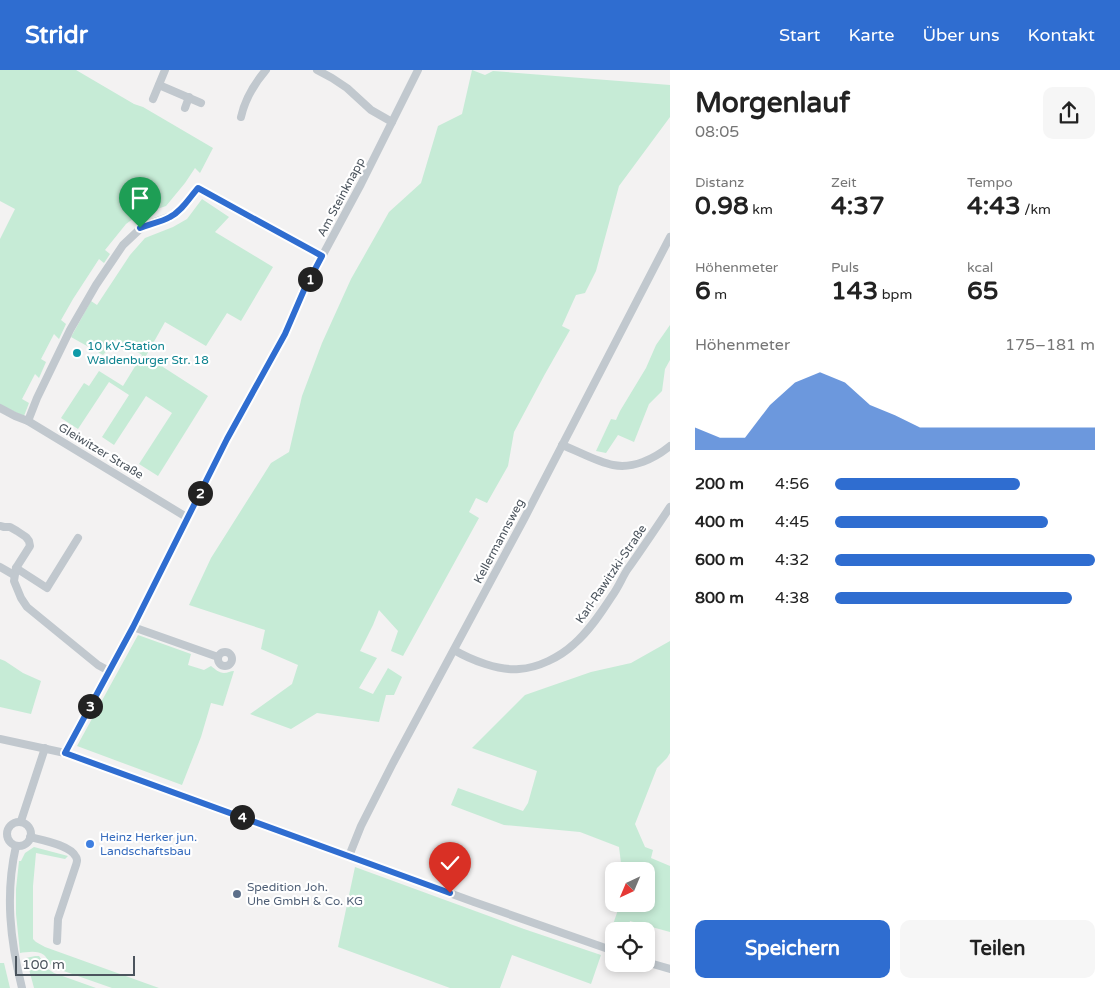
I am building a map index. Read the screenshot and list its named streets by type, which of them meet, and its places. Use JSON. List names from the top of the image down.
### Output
{
  "streets": {
    "street": [
      "Am Steinknapp",
      "Gleiwitzer Straße",
      "Kellermannsweg",
      "Karl-Rawitzki-Straße"
    ]
  },
  "crossings": [
    ["Am Steinknapp", "Gleiwitzer Straße"],
    ["Kellermannsweg", "Karl-Rawitzki-Straße"]
  ],
  "places": ["10 kV-Station Waldenburger Str. 18", "Heinz Herker jun. Landschaftsbau", "Spedition Joh. Uhe GmbH & Co. KG"],
  "scale_bar": "100 m",
  "north": "bottom left",
  "page": {
    "header": "Stridr",
    "nav": [
      "Start",
      "Karte",
      "Über uns",
      "Kontakt"
    ],
    "heading": ["Morgenlauf", "08:05"],
    "stats": [
      ["Distanz", "0.98 km"],
      ["Zeit", "4:37"],
      ["Tempo", "4:43 /km"],
      ["Höhenmeter", "6 m"],
      ["Puls", "143 bpm"],
      ["kcal", "65"]
    ],
    "pins": [
      "1",
      "2",
      "3",
      "4"
    ],
    "chart": ["Höhenmeter", "175–181 m"],
    "list": [
      {
        "name": "200 m",
        "note": "4:56"
      },
      {
        "name": "400 m",
        "note": "4:45"
      },
      {
        "name": "600 m",
        "note": "4:32"
      },
      {
        "name": "800 m",
        "note": "4:38"
      }
    ],
    "buttons": ["Speichern", "Teilen"],
    "scale": "100 m"
  }
}
